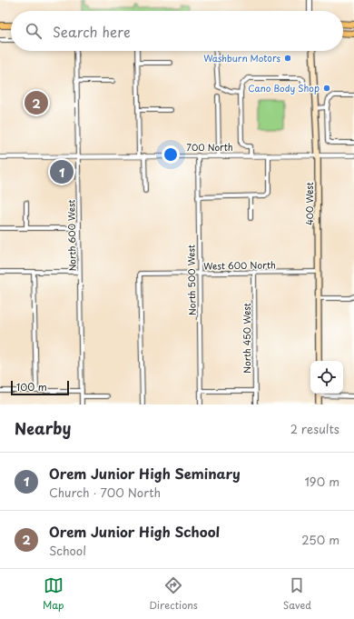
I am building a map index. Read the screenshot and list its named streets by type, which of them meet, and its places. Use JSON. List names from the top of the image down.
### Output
{
  "streets": {
    "main road": ["400 West"],
    "street": [
      "700 North",
      "North 600 West",
      "West 600 North",
      "North 500 West",
      "North 450 West"
    ]
  },
  "crossings": [
    ["700 North", "400 West"],
    ["700 North", "North 600 West"],
    ["700 North", "North 500 West"],
    ["400 West", "West 600 North"],
    ["West 600 North", "North 500 West"],
    ["West 600 North", "North 450 West"]
  ],
  "places": ["Washburn Motors", "Cano Body Shop"],
  "scale_bar": "100 m",
  "page": {
    "search": "Search here",
    "pins": ["2", "1"],
    "scale": "100 m",
    "heading": ["Nearby", "2 results"],
    "list": [
      {
        "mark": "1",
        "name": "Orem Junior High Seminary",
        "note": "Church · 700 North",
        "value": "190 m"
      },
      {
        "mark": "2",
        "name": "Orem Junior High School",
        "note": "School",
        "value": "250 m"
      }
    ],
    "nav": ["Map", "Directions", "Saved"]
  }
}
